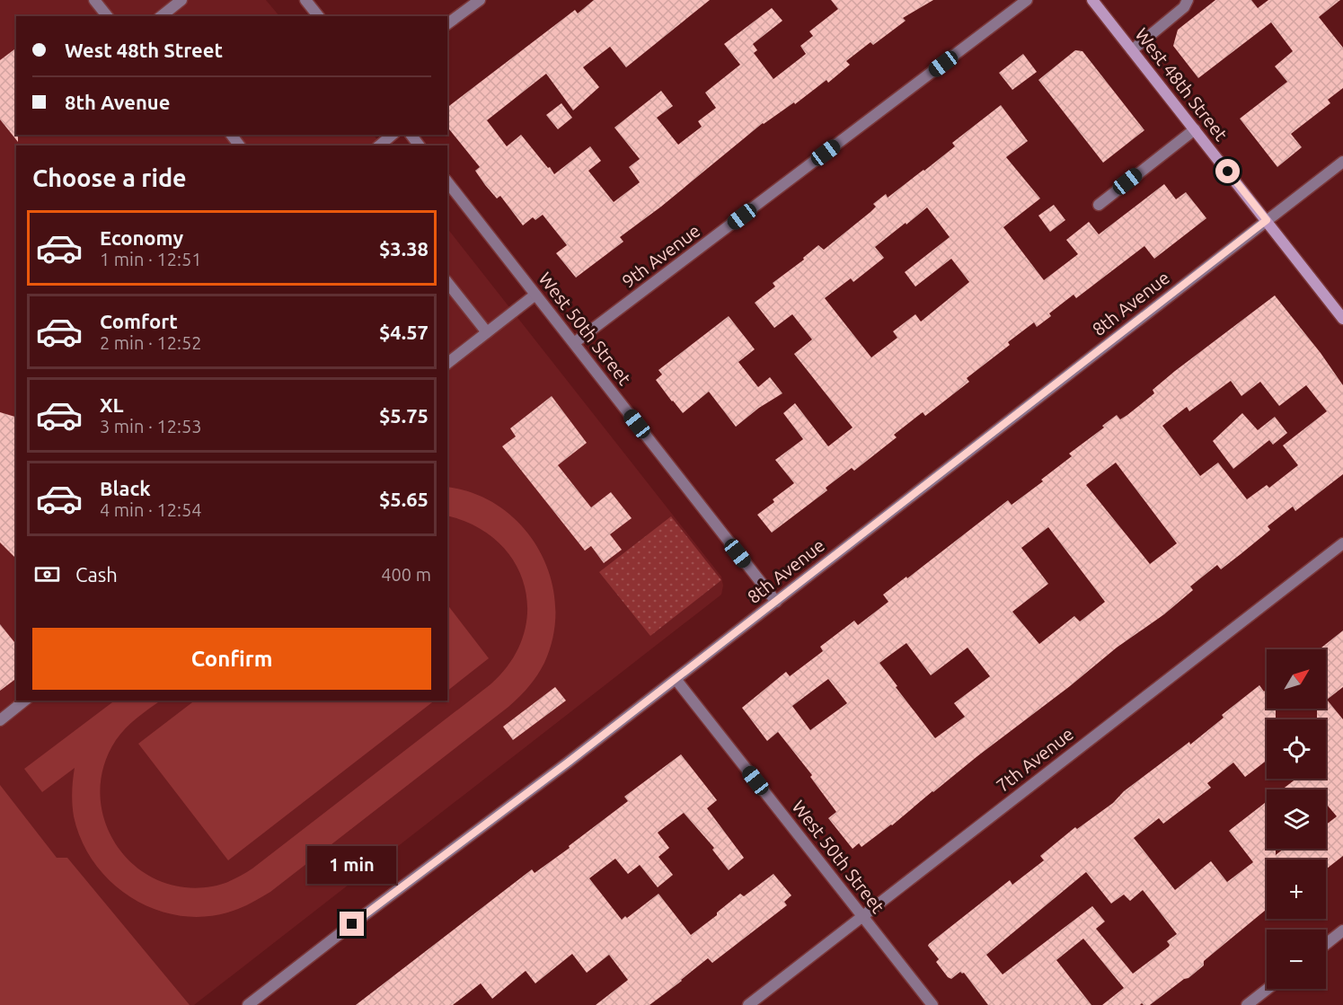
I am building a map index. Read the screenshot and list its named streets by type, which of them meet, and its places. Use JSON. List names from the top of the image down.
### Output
{
  "streets": {
    "street": [
      "West 48th Street",
      "9th Avenue",
      "8th Avenue",
      "West 50th Street",
      "7th Avenue"
    ]
  },
  "crossings": [
    ["West 48th Street", "8th Avenue"],
    ["9th Avenue", "West 50th Street"],
    ["8th Avenue", "West 50th Street"],
    ["West 50th Street", "7th Avenue"]
  ],
  "north": "top right",
  "page": {
    "banner": ["West 48th Street", "8th Avenue"],
    "heading": "Choose a ride",
    "list": [
      {
        "name": "Economy",
        "note": "1 min · 12:51",
        "value": "$3.38"
      },
      {
        "name": "Comfort",
        "note": "2 min · 12:52",
        "value": "$4.57"
      },
      {
        "name": "XL",
        "note": "3 min · 12:53",
        "value": "$5.75"
      },
      {
        "name": "Black",
        "note": "4 min · 12:54",
        "value": "$5.65"
      }
    ],
    "pay": ["Cash", "400 m"],
    "buttons": "Confirm",
    "map_buttons": ["+", "−"],
    "bubble": "1 min"
  }
}
